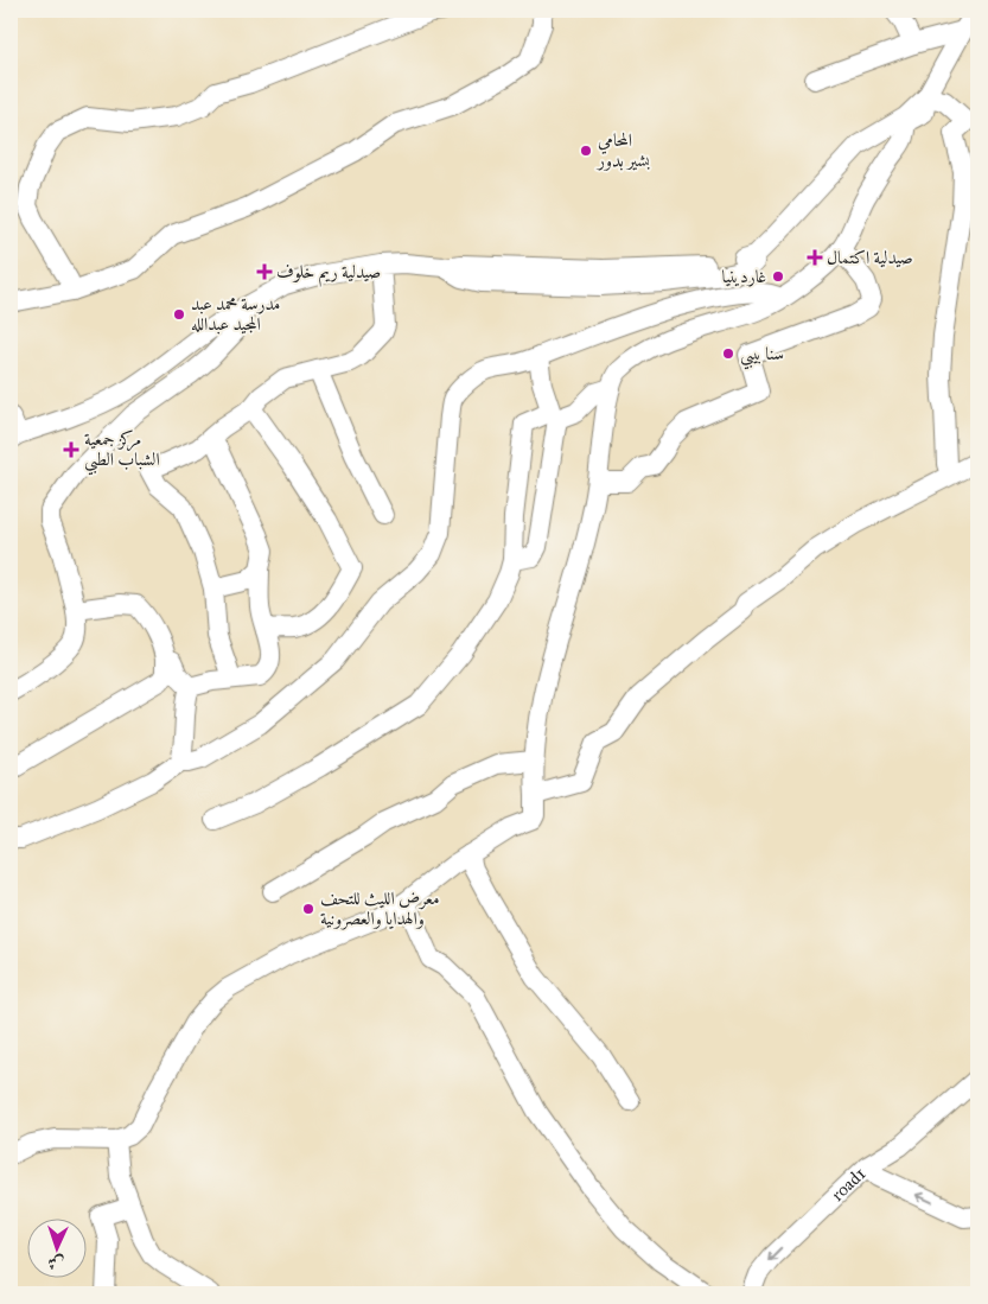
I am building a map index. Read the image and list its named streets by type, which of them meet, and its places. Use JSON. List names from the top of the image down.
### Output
{
  "streets": {
    "street": ["road1"]
  },
  "places": {
    "other": [
      "المحامي بشير بدور",
      "غاردينيا",
      "مدرسة محمد عبد المجيد عبدالله",
      "سنا بيبي",
      "معرض الليث للتحف والهدايا والعصرونية"
    ],
    "health": ["صيدلية اكتمال", "صيدلية ريم خلوف", "مركز جمعية الشباب الطبي"]
  },
  "north": "bottom"
}
